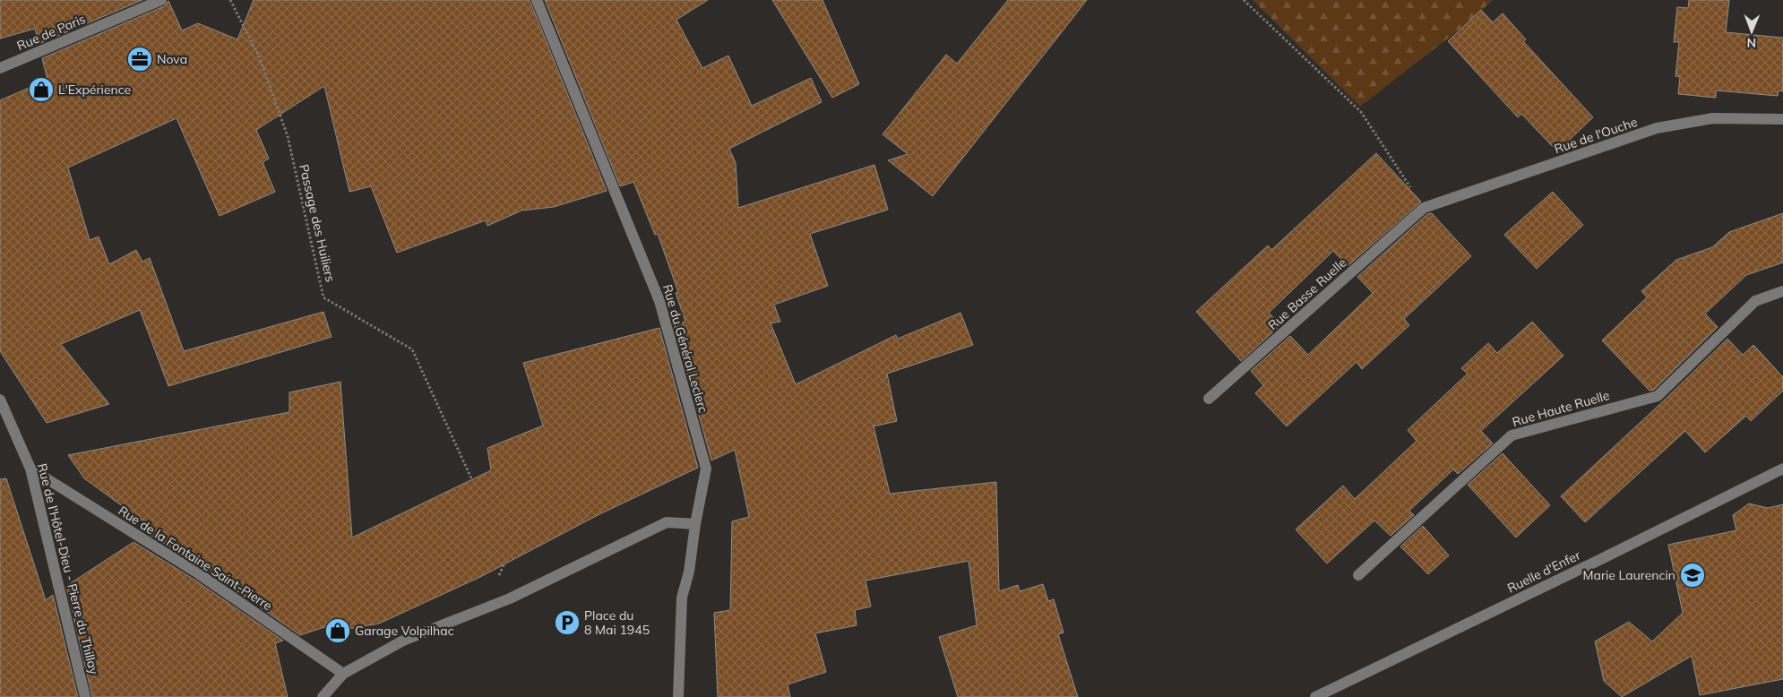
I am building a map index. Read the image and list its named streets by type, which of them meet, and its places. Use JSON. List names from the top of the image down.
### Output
{
  "streets": {
    "street": [
      "Rue de Paris",
      "Rue de l'Ouche",
      "Rue Basse Ruelle",
      "Rue du Général Leclerc",
      "Rue Haute Ruelle",
      "Rue de la Fontaine Saint-Pierre",
      "Rue de l'Hôtel-Dieu - Pierre du Thillay",
      "Ruelle d'Enfer"
    ],
    "path": ["Passage des Huiliers"]
  },
  "crossings": [
    ["Rue de l'Ouche", "Rue Basse Ruelle"],
    ["Rue de la Fontaine Saint-Pierre", "Rue de l'Hôtel-Dieu - Pierre du Thillay"]
  ],
  "places": {
    "office": ["Nova"],
    "shop": ["L'Expérience", "Garage Volpilhac"],
    "school or university": ["Marie Laurencin"],
    "parking": ["Place du 8 Mai 1945"]
  },
  "north": "bottom"
}
